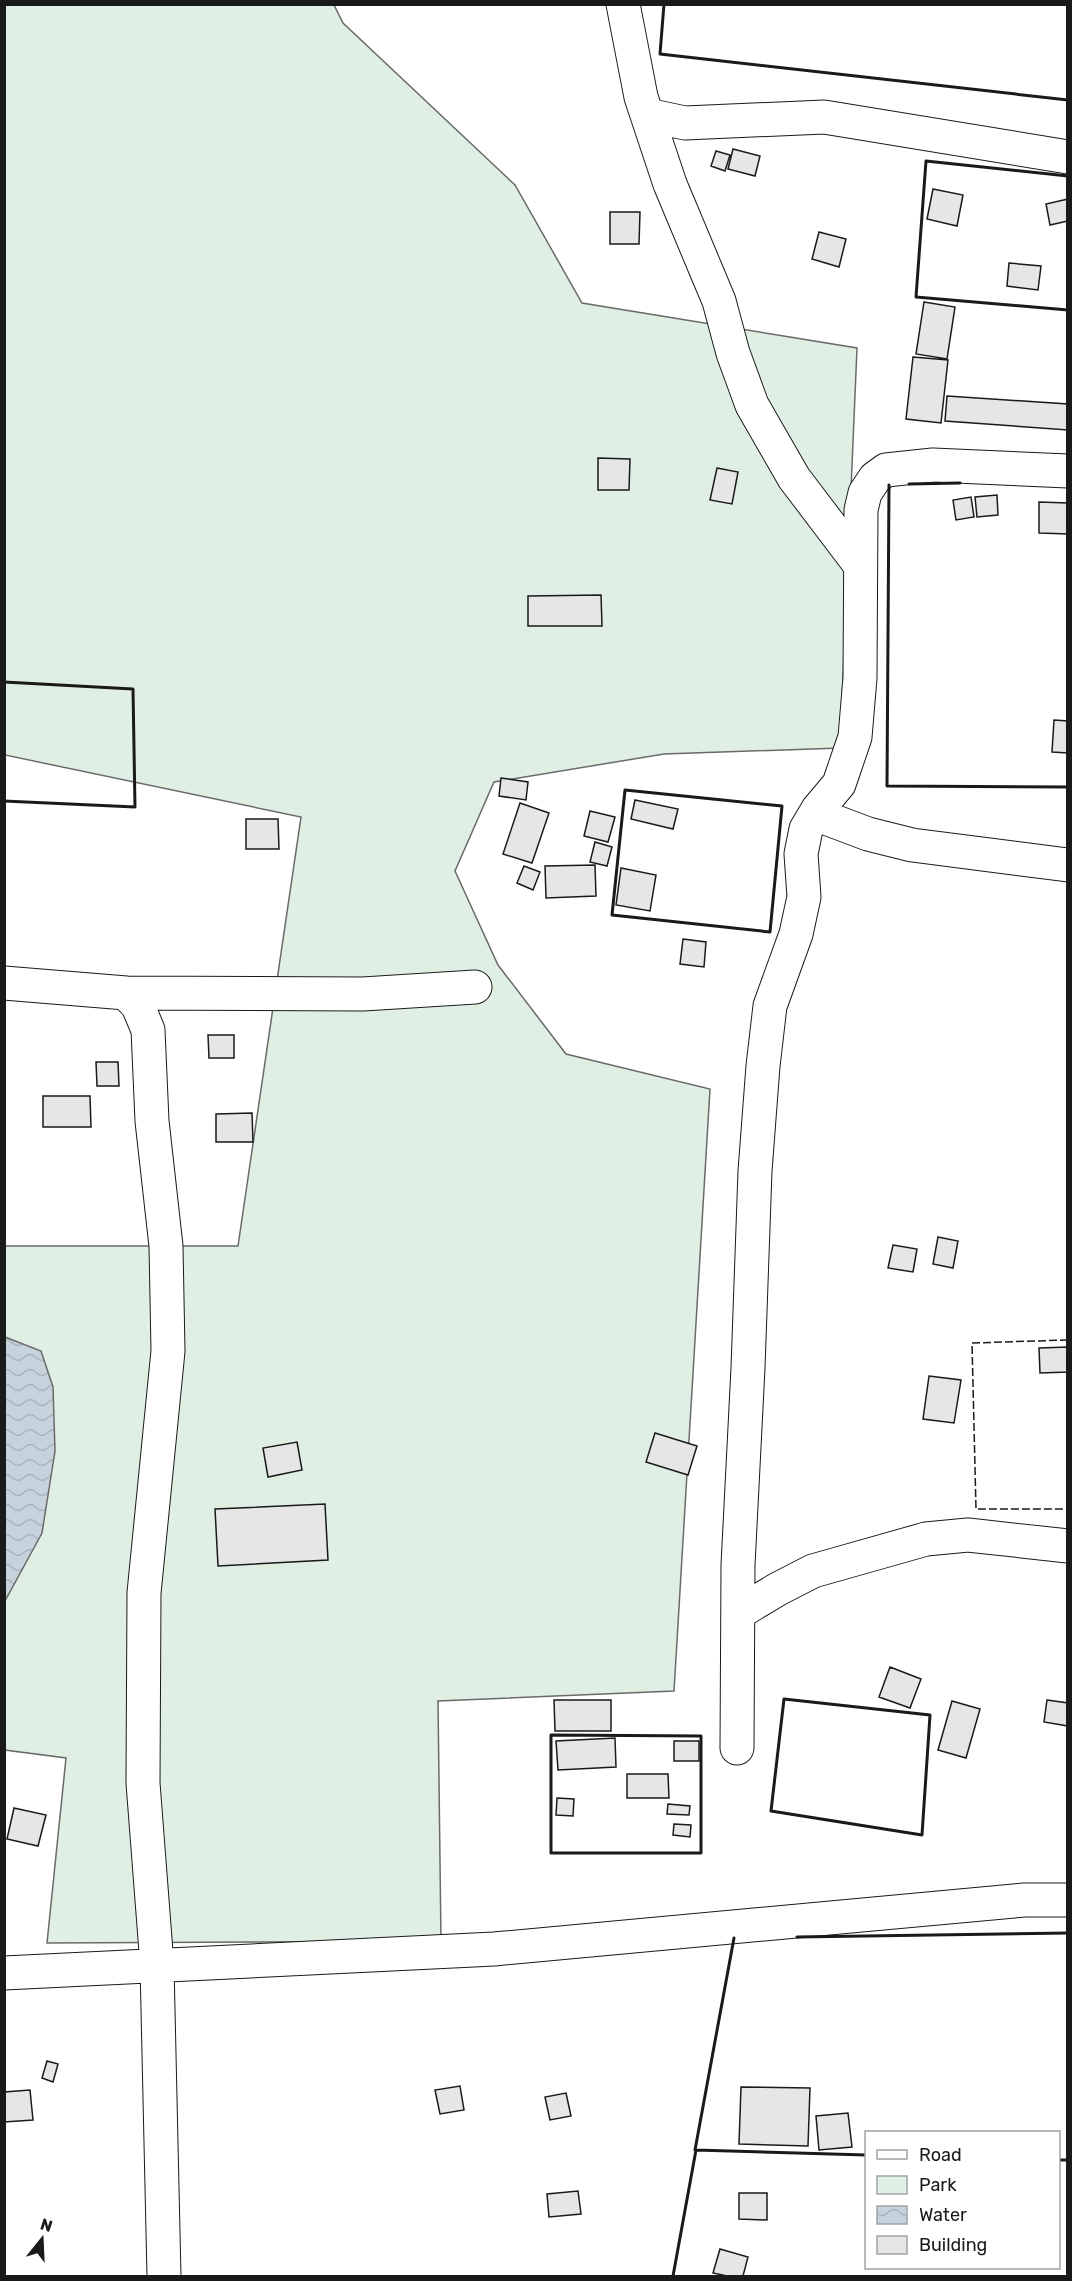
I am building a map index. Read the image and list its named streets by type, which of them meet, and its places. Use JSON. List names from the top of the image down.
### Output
{
  "legend": [
    "Road",
    "Park",
    "Water",
    "Building"
  ],
  "north": "top"
}
